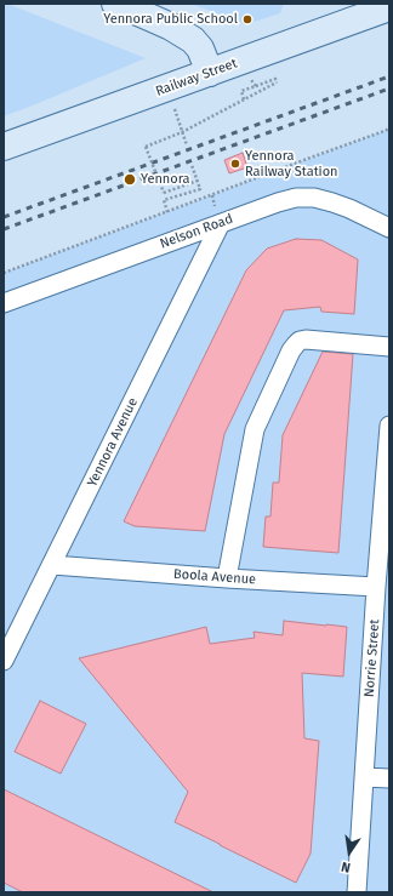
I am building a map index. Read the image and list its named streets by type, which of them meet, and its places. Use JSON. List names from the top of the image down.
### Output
{
  "streets": {
    "main road": ["Railway Street"],
    "street": [
      "Nelson Road",
      "Yennora Avenue",
      "Boola Avenue",
      "Norrie Street"
    ]
  },
  "crossings": [
    ["Nelson Road", "Yennora Avenue"],
    ["Yennora Avenue", "Boola Avenue"],
    ["Boola Avenue", "Norrie Street"]
  ],
  "places": ["Yennora Public School", "Yennora Railway Station", "Yennora"],
  "north": "bottom"
}
